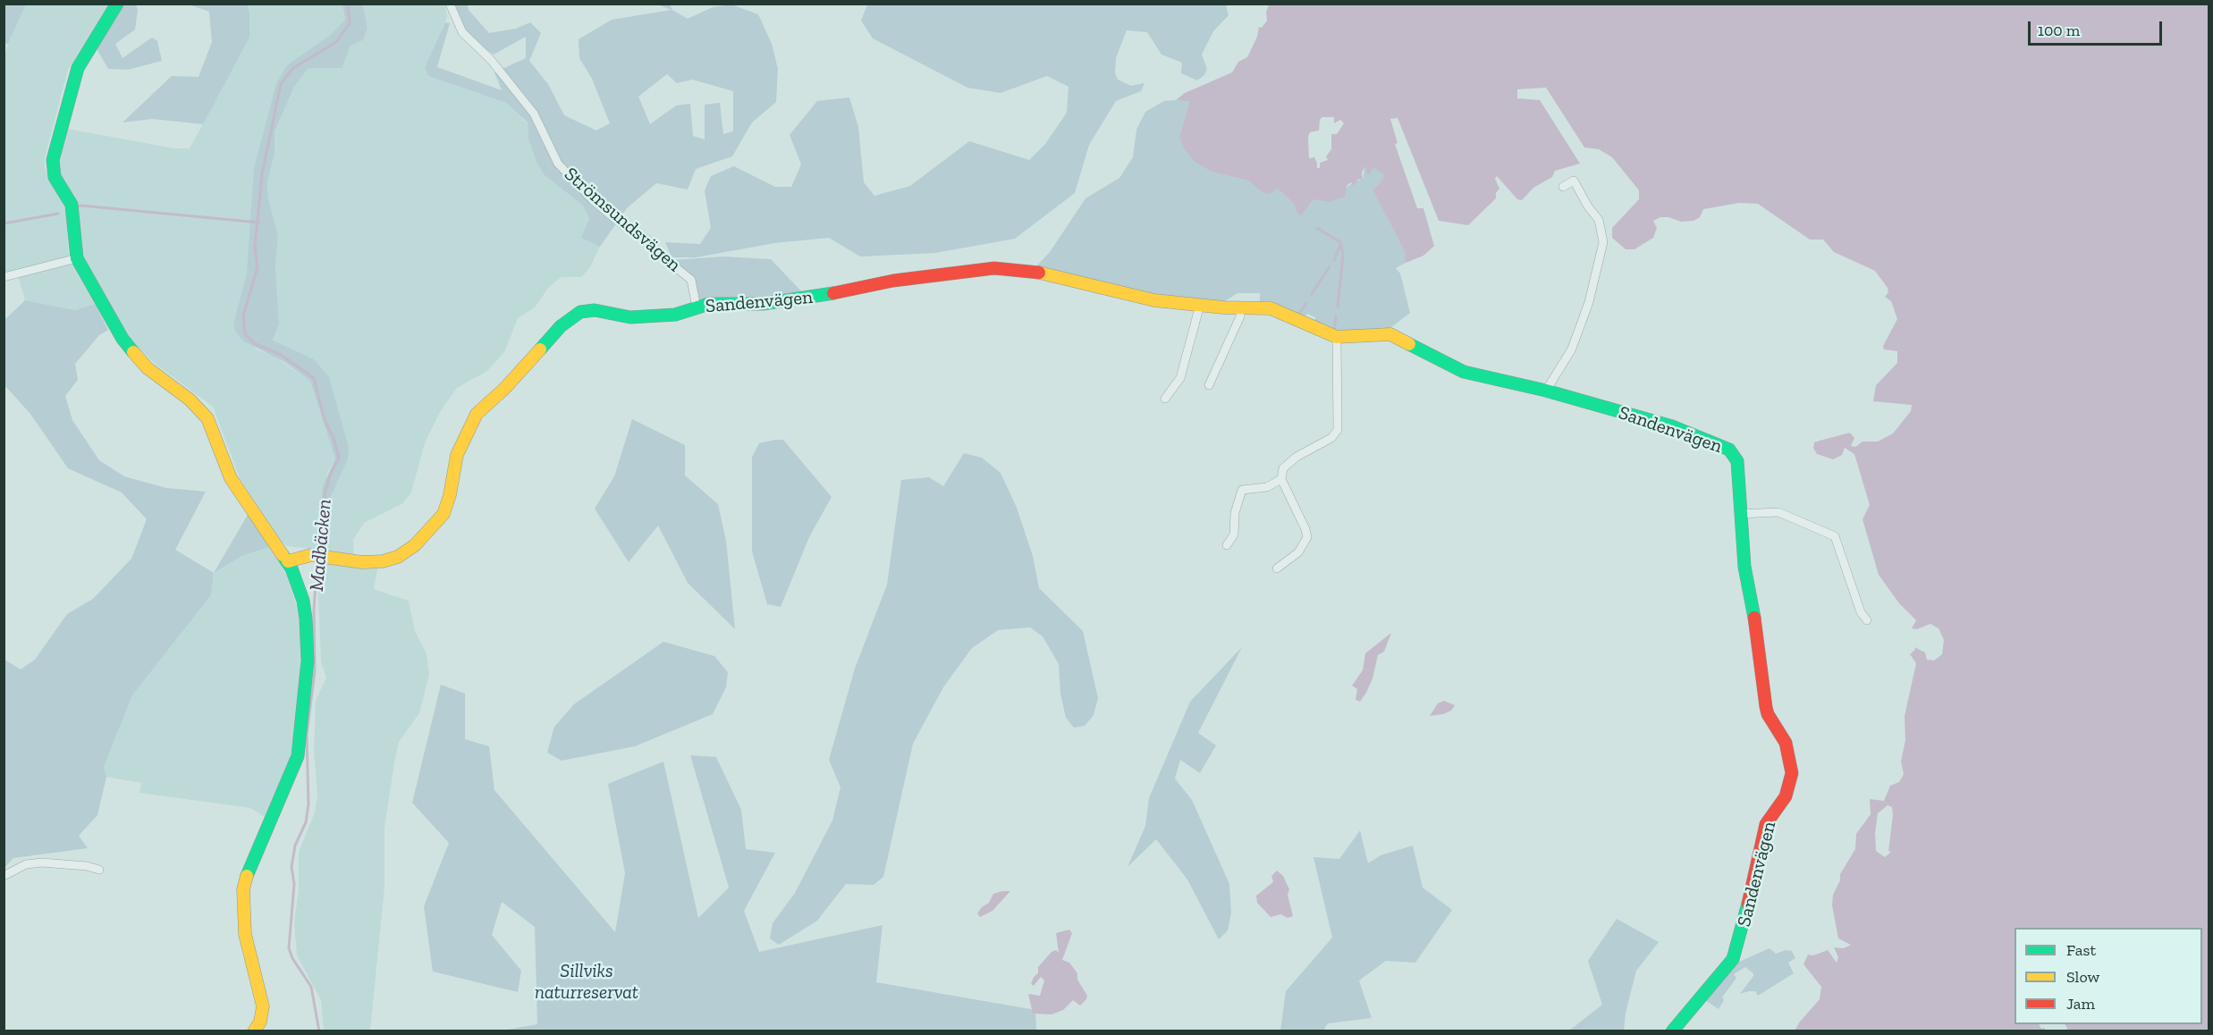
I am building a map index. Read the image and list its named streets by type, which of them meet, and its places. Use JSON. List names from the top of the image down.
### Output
{
  "streets": {
    "street": ["Strömsundsvägen", "Sandenvägen"]
  },
  "crossings": [
    ["Strömsundsvägen", "Sandenvägen"]
  ],
  "water": ["Madbäcken"],
  "parks": ["Sillviks naturreservat"],
  "legend": ["Fast", "Slow", "Jam"],
  "scale_bar": "100 m"
}
